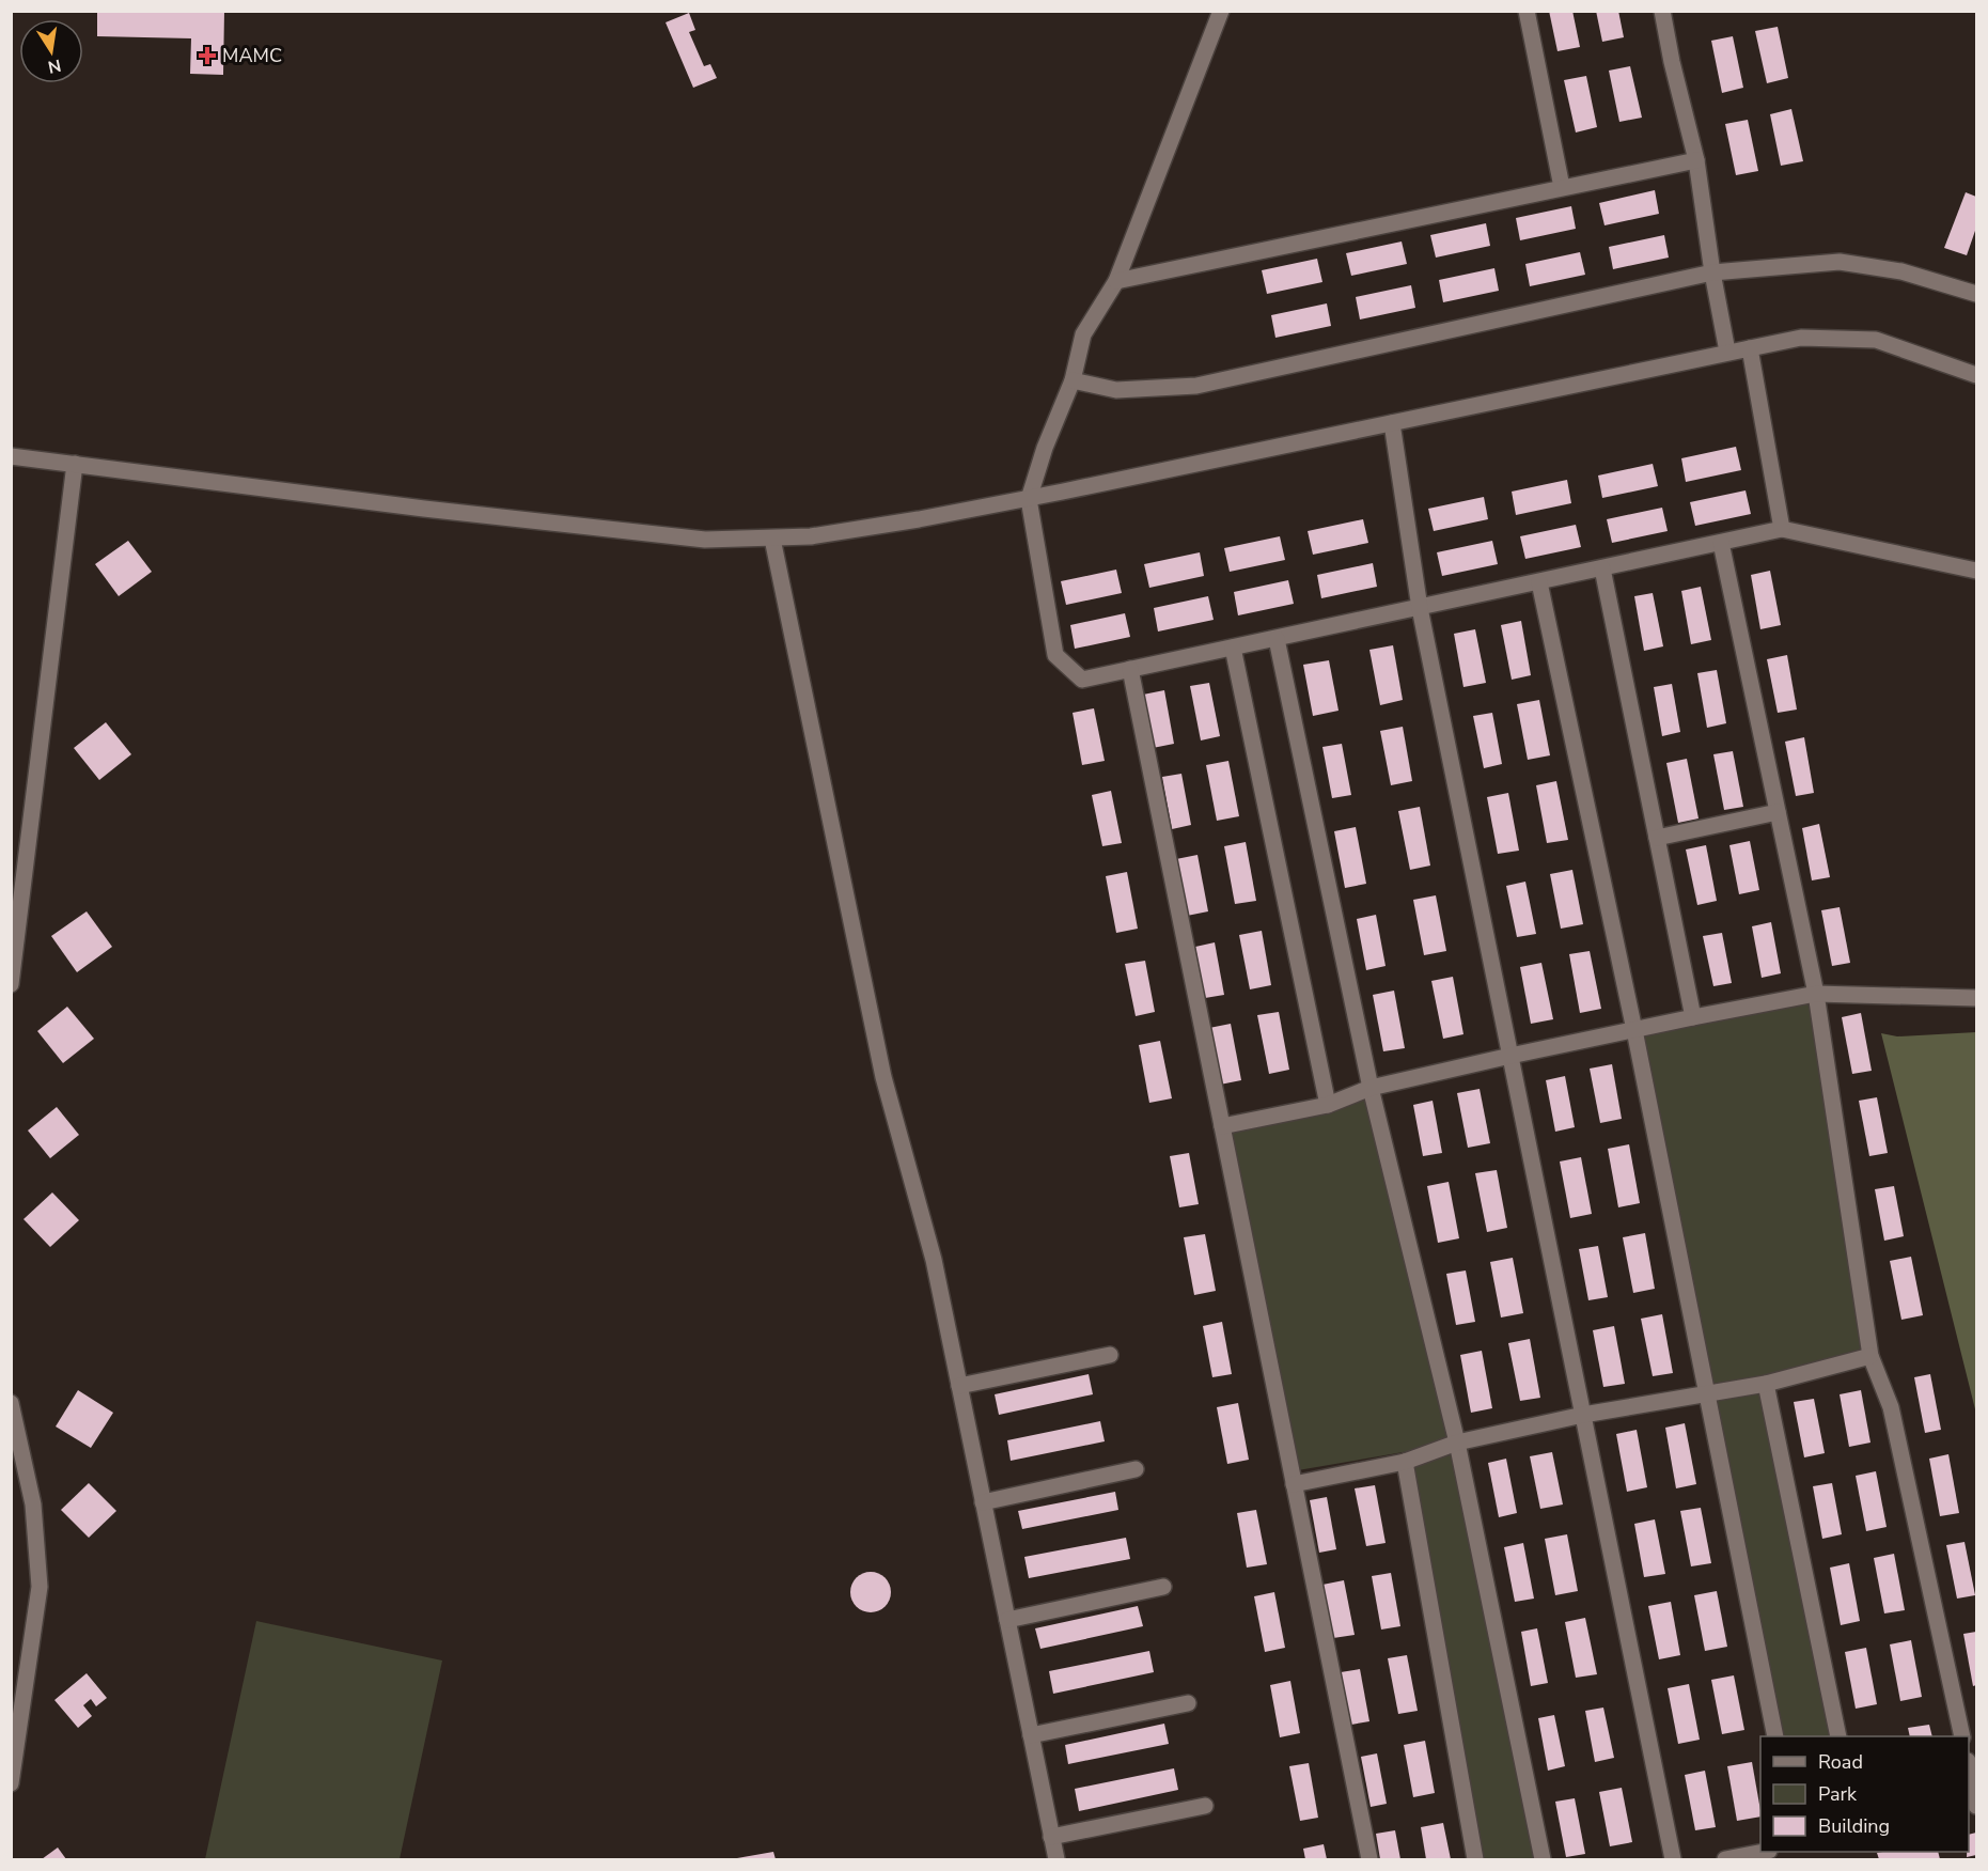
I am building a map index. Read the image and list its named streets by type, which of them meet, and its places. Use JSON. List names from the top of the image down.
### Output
{
  "places": {
    "health": ["MAMC"]
  },
  "legend": ["Road", "Park", "Building"],
  "north": "bottom"
}
